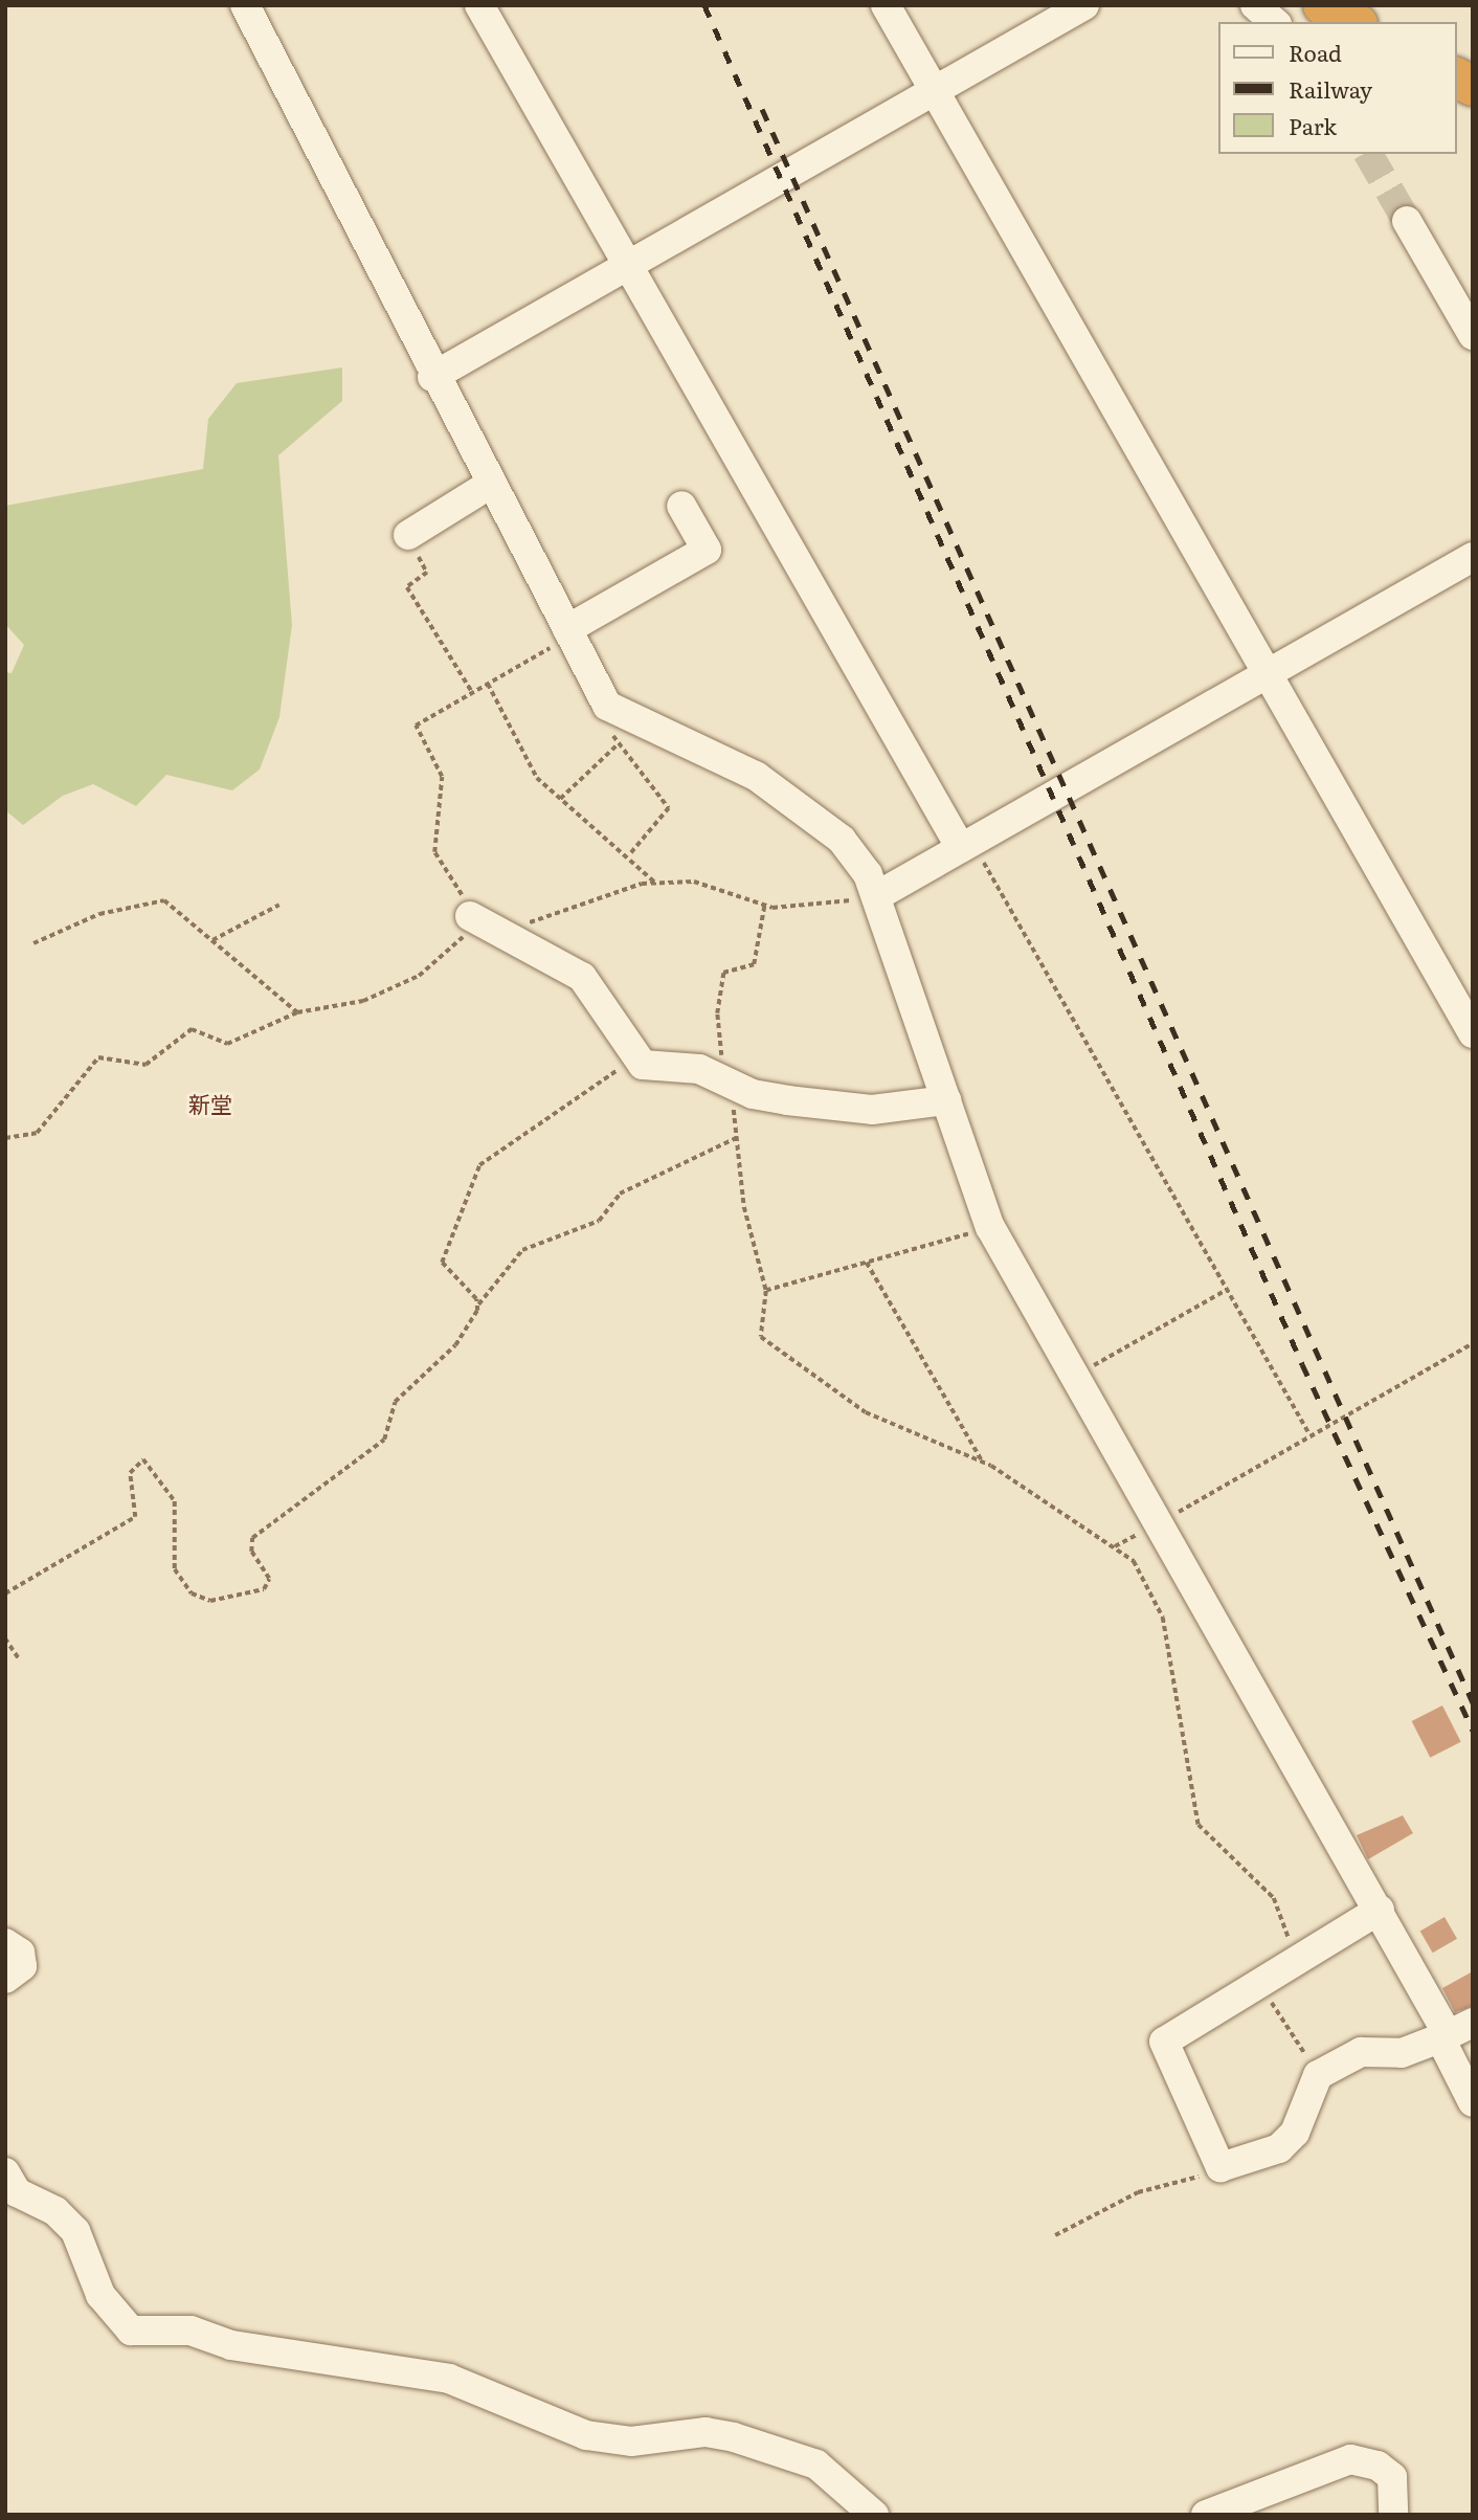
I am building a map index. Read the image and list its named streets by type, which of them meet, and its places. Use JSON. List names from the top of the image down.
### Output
{
  "districts": ["新堂"],
  "legend": ["Road", "Railway", "Park"]
}
